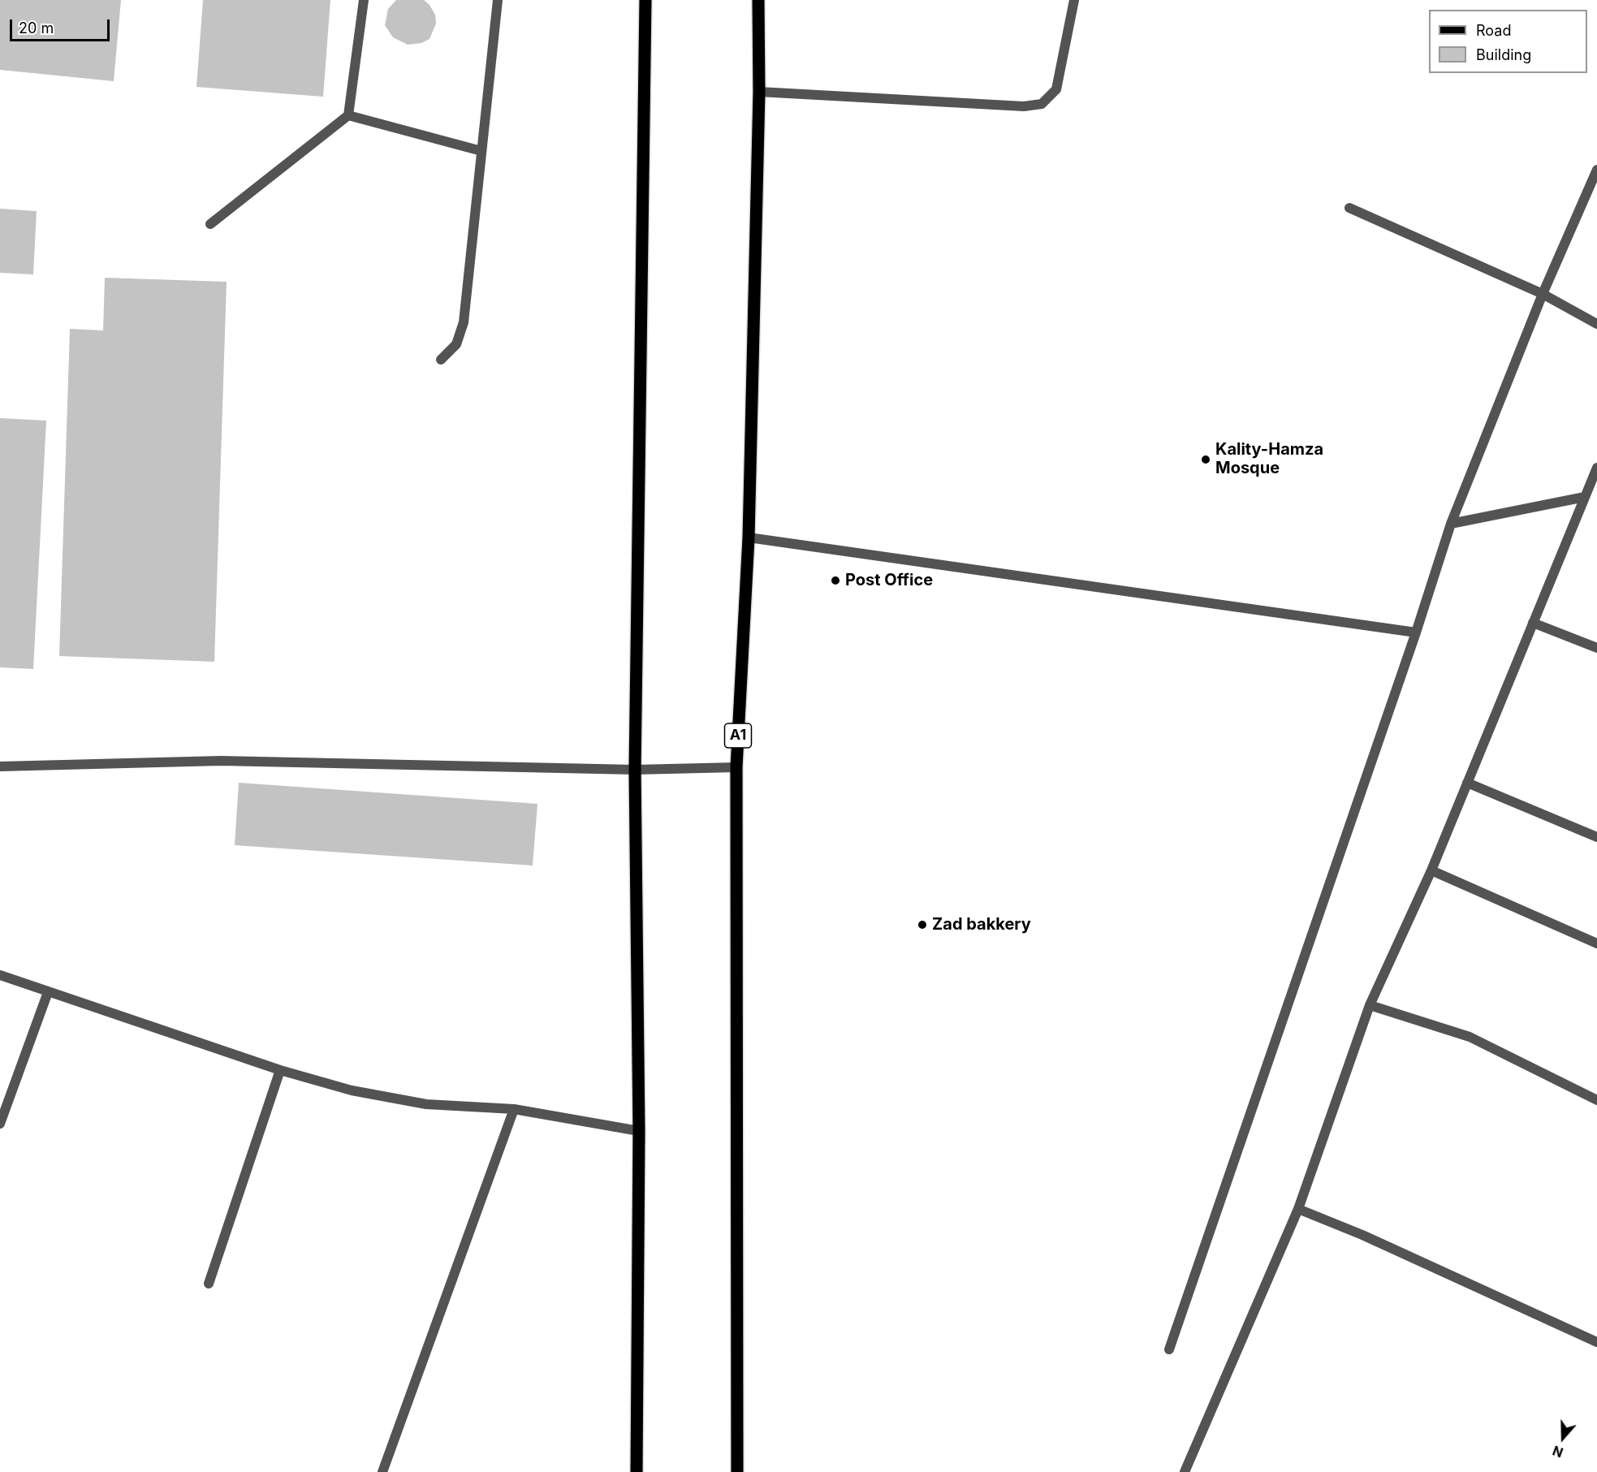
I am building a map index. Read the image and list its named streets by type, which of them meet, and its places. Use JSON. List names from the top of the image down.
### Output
{
  "streets": {
    "main road": ["A1"]
  },
  "places": ["Kality-Hamza Mosque", "Post Office", "Zad bakkery"],
  "legend": ["Road", "Building"],
  "scale_bar": "20 m",
  "north": "bottom"
}
